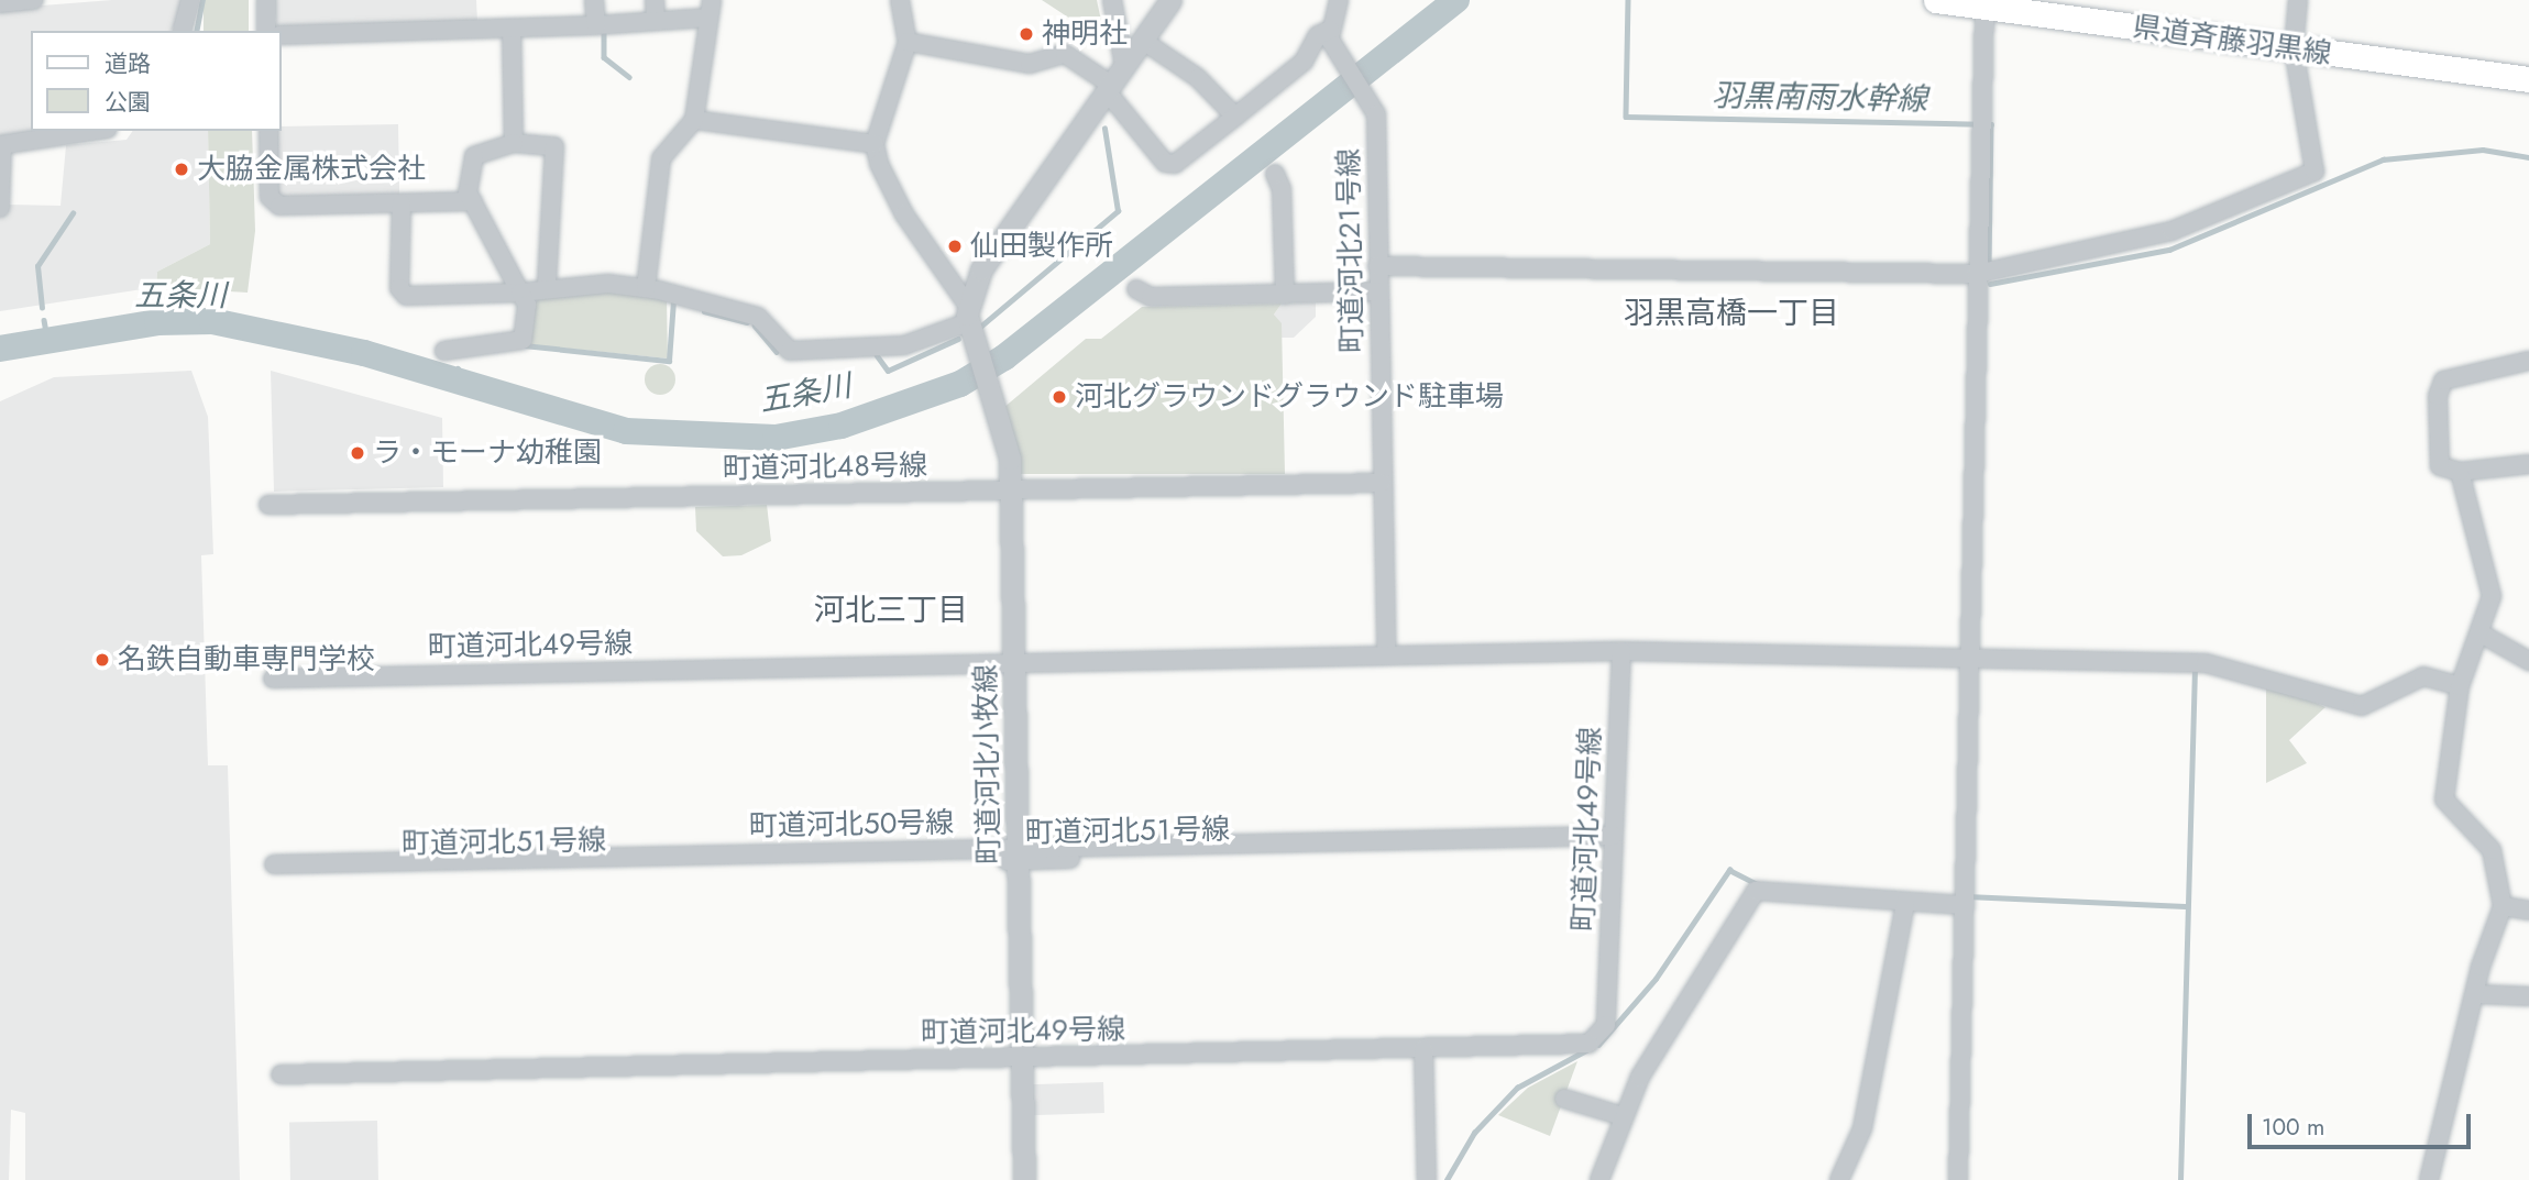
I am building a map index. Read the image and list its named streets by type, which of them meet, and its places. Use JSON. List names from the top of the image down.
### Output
{
  "streets": {
    "main road": ["県道斉藤羽黒線"],
    "street": [
      "町道河北２１号線",
      "町道河北４８号線",
      "町道河北４９号線",
      "町道河北小牧線",
      "町道河北５０号線"
    ]
  },
  "crossings": [
    ["町道河北２１号線", "町道河北４８号線"],
    ["町道河北２１号線", "町道河北４９号線"],
    ["町道河北４８号線", "町道河北小牧線"],
    ["町道河北４９号線", "町道河北小牧線"],
    ["町道河北４９号線", "町道河北５０号線"],
    ["町道河北小牧線", "町道河北５０号線"]
  ],
  "districts": ["羽黒高橋一丁目", "河北三丁目"],
  "water": ["羽黒南雨水幹線", "五条川"],
  "places": [
    "神明社",
    "大脇金属株式会社",
    "仙田製作所",
    "河北グラウンドグラウンド駐車場",
    "ラ・モーナ幼稚園",
    "名鉄自動車専門学校"
  ],
  "legend": ["道路", "公園"],
  "scale_bar": "100 m"
}
